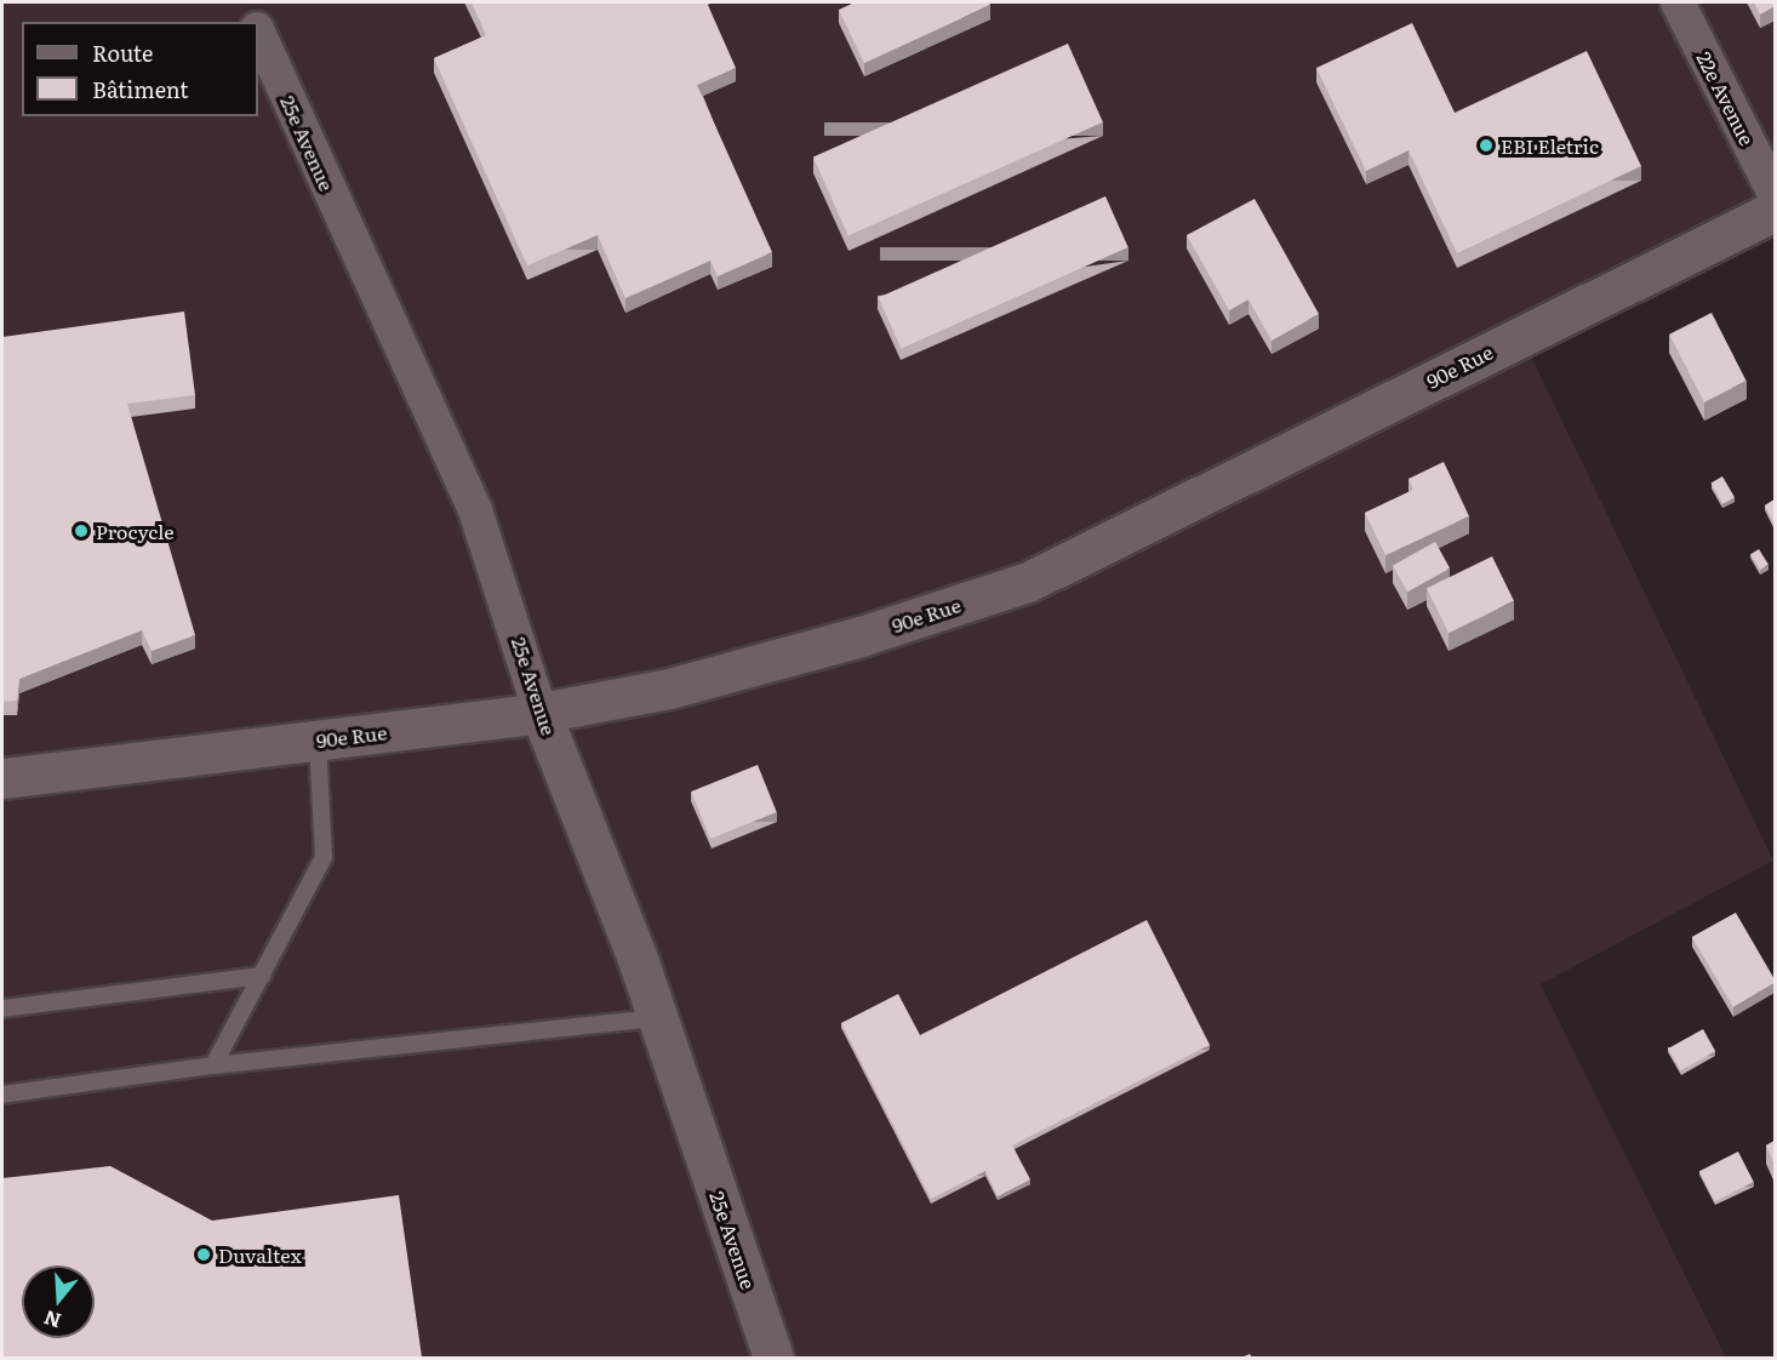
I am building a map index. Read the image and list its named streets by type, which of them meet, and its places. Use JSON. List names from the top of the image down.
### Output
{
  "streets": {
    "street": ["22e Avenue", "25e Avenue", "90e Rue"]
  },
  "crossings": [
    ["25e Avenue", "90e Rue"]
  ],
  "places": ["EBI Eletric", "Procycle", "Duvaltex"],
  "legend": ["Route", "Bâtiment"],
  "north": "bottom"
}
